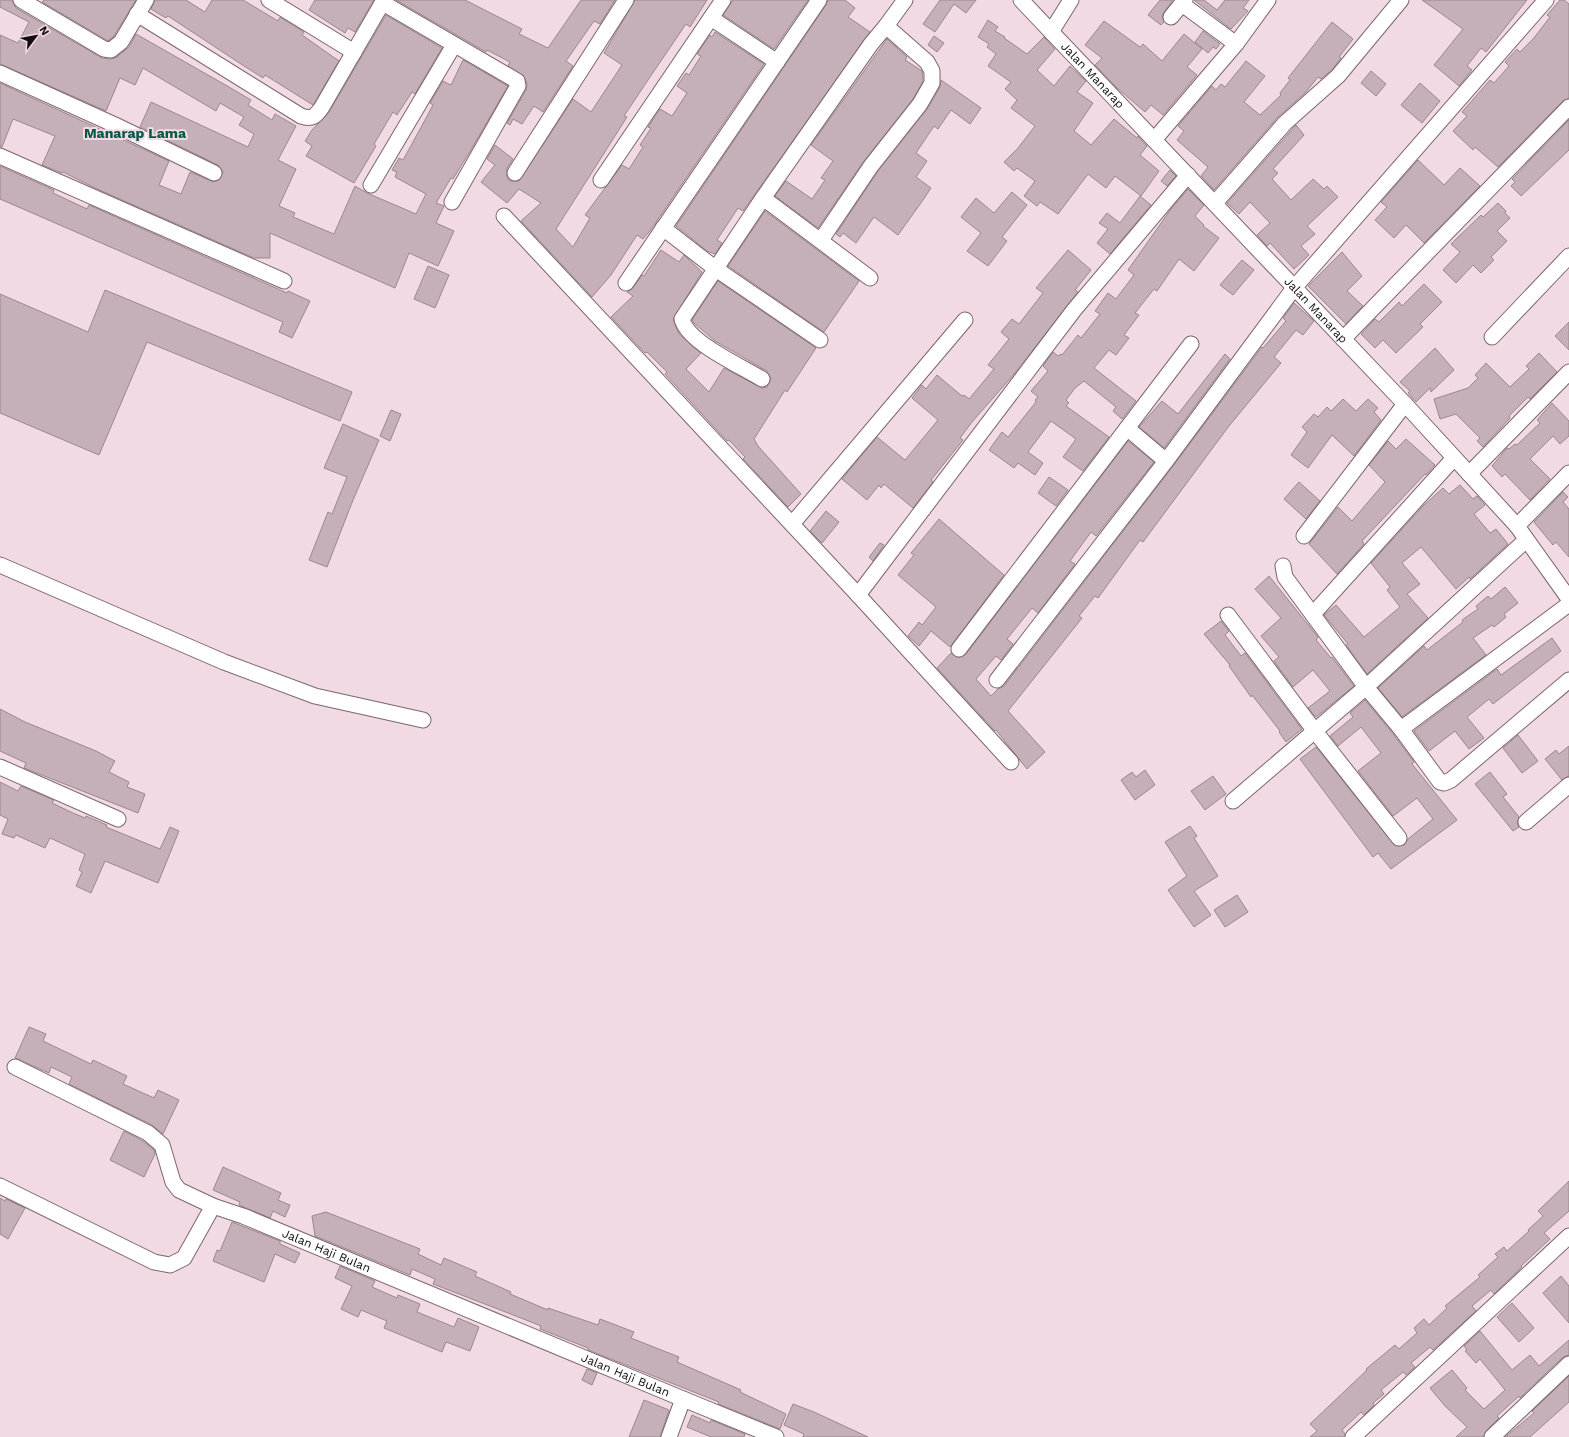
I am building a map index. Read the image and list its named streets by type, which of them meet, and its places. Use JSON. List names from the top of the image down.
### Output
{
  "streets": {
    "street": ["Jalan Manarap", "Jalan Haji Bulan"]
  },
  "districts": ["Manarap Lama"],
  "north": "top right"
}
